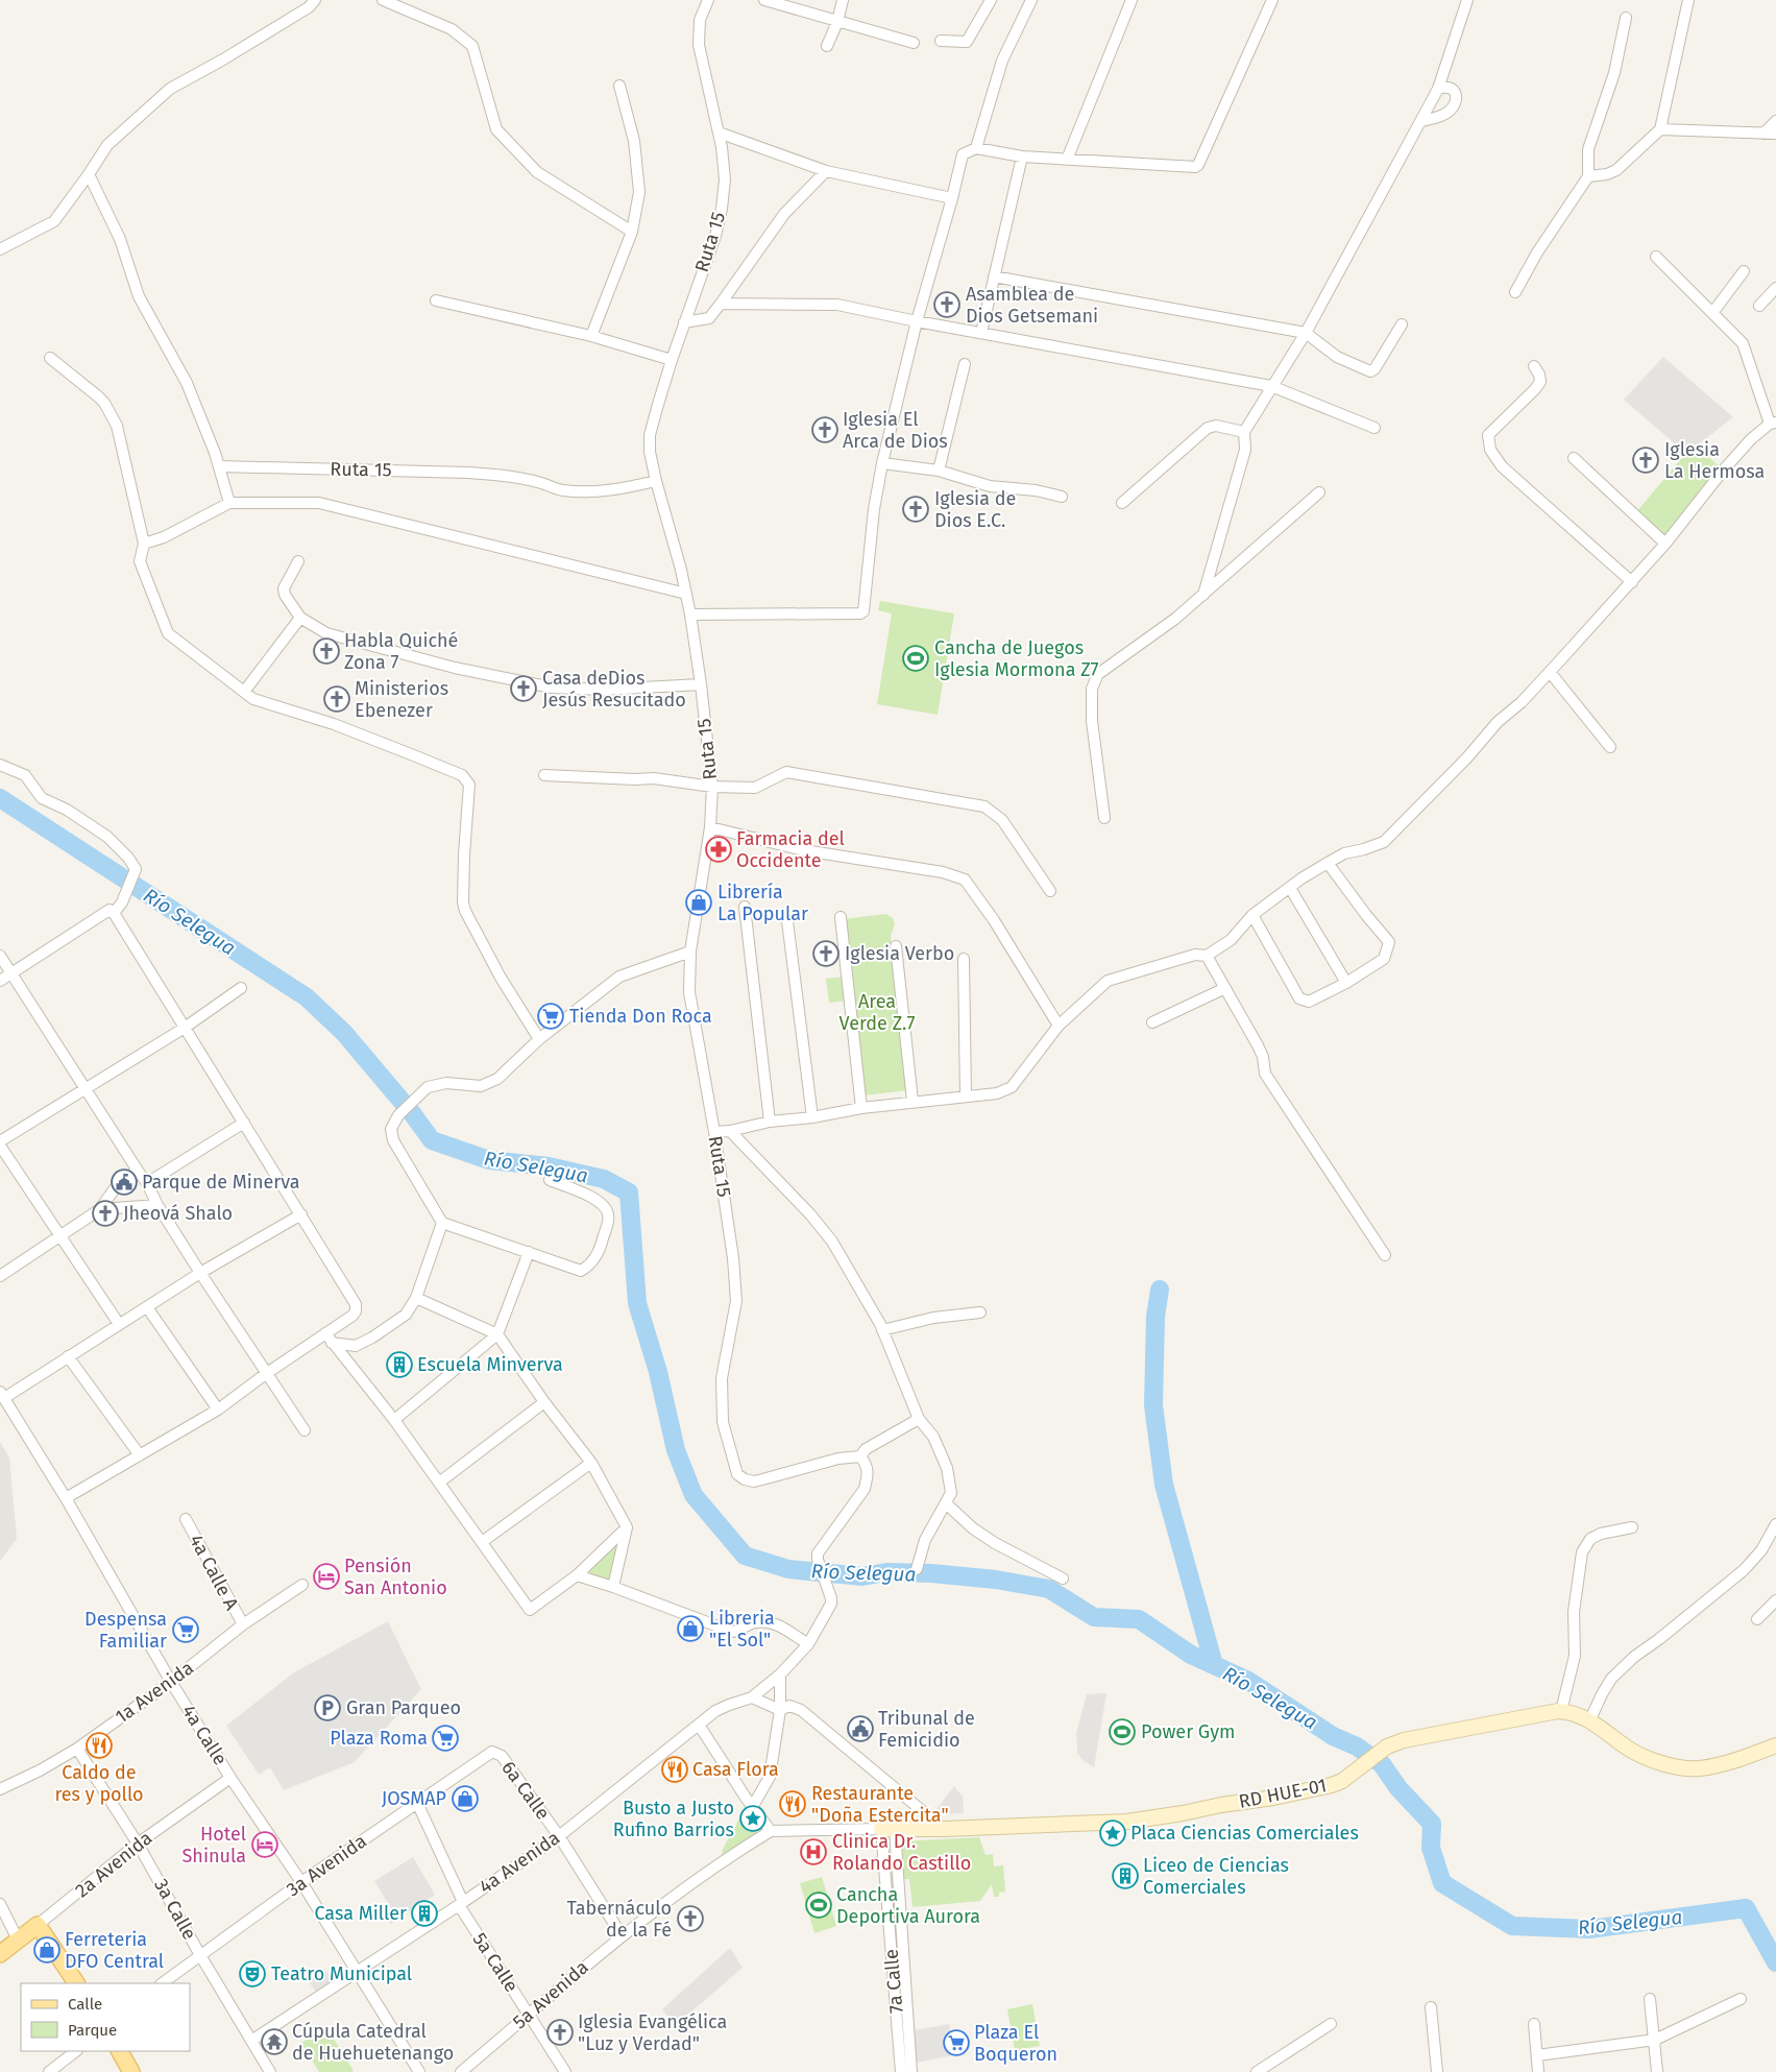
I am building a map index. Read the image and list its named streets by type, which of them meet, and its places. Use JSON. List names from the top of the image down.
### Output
{
  "streets": {
    "main road": ["2a Avenida"],
    "street": [
      "Ruta 15",
      "4a Calle A",
      "1a Avenida",
      "4a Calle",
      "6a Calle",
      "RD HUE-01",
      "4a Avenida",
      "3a Avenida",
      "3a Calle",
      "5a Calle",
      "7a Calle",
      "5a Avenida"
    ]
  },
  "crossings": [
    ["4a Calle A", "1a Avenida"],
    ["1a Avenida", "4a Calle"],
    ["1a Avenida", "3a Calle"],
    ["4a Calle", "4a Avenida"],
    ["4a Calle", "2a Avenida"],
    ["4a Calle", "3a Avenida"],
    ["6a Calle", "4a Avenida"],
    ["6a Calle", "3a Avenida"],
    ["6a Calle", "5a Avenida"],
    ["RD HUE-01", "7a Calle"],
    ["4a Avenida", "3a Calle"],
    ["4a Avenida", "5a Calle"],
    ["2a Avenida", "3a Calle"],
    ["3a Avenida", "3a Calle"],
    ["3a Avenida", "5a Calle"],
    ["5a Calle", "5a Avenida"]
  ],
  "water": ["Río Selegua"],
  "parks": ["Area Verde Z.7"],
  "places": {
    "church": [
      "Asamblea de Dios Getsemani",
      "Iglesia El Arca de Dios",
      "Iglesia La Hermosa",
      "Iglesia de Dios E.C.",
      "Habla Quiché Zona 7",
      "Casa deDios Jesús Resucitado",
      "Ministerios Ebenezer",
      "Iglesia Verbo",
      "Jheová Shalo",
      "Tabernáculo de la Fé",
      "Iglesia Evangélica \"Luz y Verdad\""
    ],
    "sports": ["Cancha de Juegos Iglesia Mormona Z7", "Power Gym", "Cancha Deportiva Aurora"],
    "pharmacy": ["Farmacia del Occidente"],
    "shop": [
      "Librería La Popular",
      "Libreria \"El Sol\"",
      "JOSMAP",
      "Ferreteria DFO Central"
    ],
    "supermarket": [
      "Tienda Don Roca",
      "Despensa Familiar",
      "Plaza Roma",
      "Plaza El Boqueron"
    ],
    "public building": ["Parque de Minerva", "Tribunal de Femicidio"],
    "building": ["Escuela Minverva", "Liceo de Ciencias Comerciales", "Casa Miller"],
    "hotel": ["Pensión San Antonio", "Hotel Shinula"],
    "parking": ["Gran Parqueo"],
    "restaurant": ["Caldo de res y pollo", "Casa Flora", "Restaurante \"Doña Estercita\""],
    "place": ["Busto a Justo Rufino Barrios", "Placa Ciencias Comerciales"],
    "hospital": ["Clinica Dr. Rolando Castillo"],
    "theatre": ["Teatro Municipal"],
    "temple": ["Cúpula Catedral de Huehuetenango"]
  },
  "legend": ["Calle", "Parque"]
}
